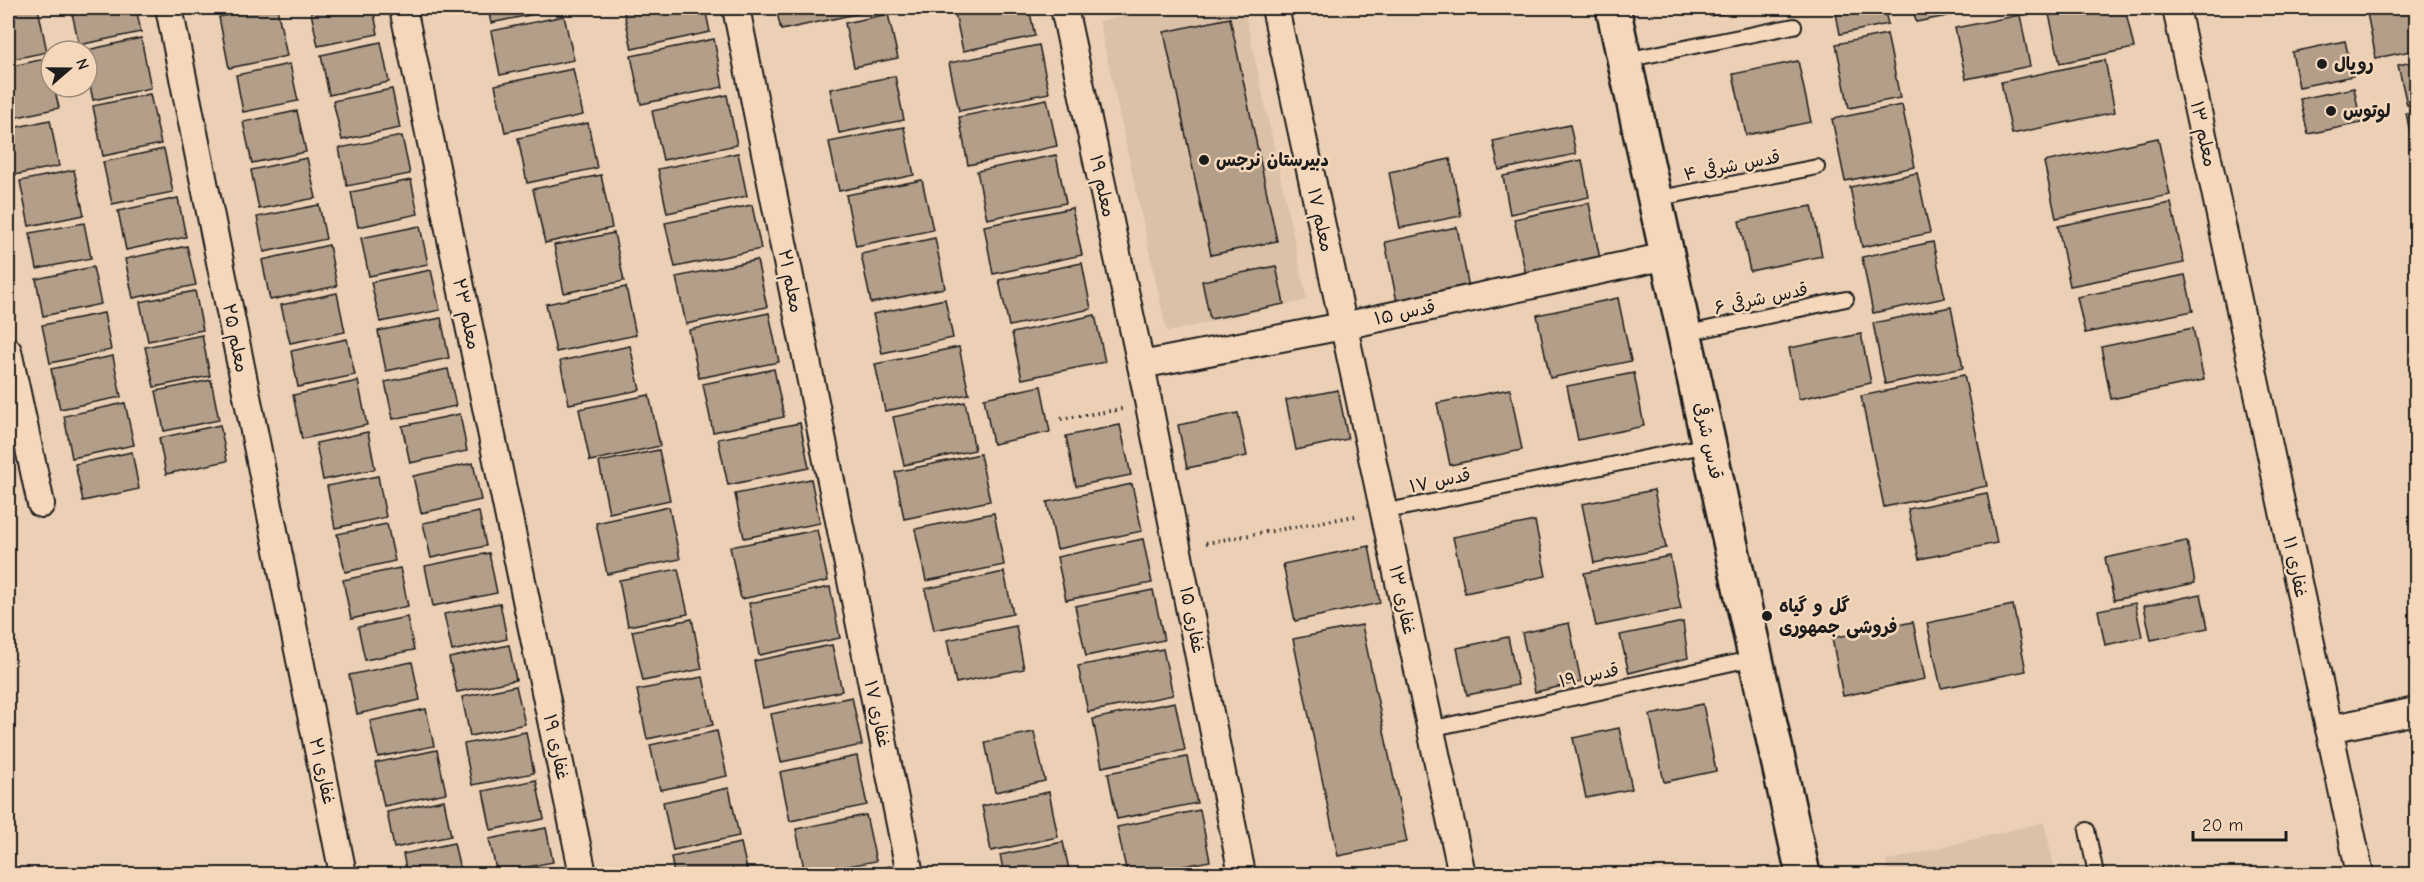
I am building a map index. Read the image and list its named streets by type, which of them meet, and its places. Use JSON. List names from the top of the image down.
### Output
{
  "streets": {
    "street": [
      "معلم ۱۳",
      "معلم ۱۹",
      "معلم ۱۷",
      "معلم ۲۱",
      "قدس ۱۵",
      "معلم ۲۳",
      "معلم ۲۵",
      "قدس شرقی",
      "غفاری ۱۱",
      "غفاری ۱۳",
      "غفاری ۱۵",
      "غفاری ۱۷",
      "غفاری ۱۹",
      "غفاری ۲۱"
    ],
    "lane": [
      "قدس شرقی ۴",
      "قدس شرقی ۶",
      "قدس ۱۷",
      "قدس ۱۹"
    ]
  },
  "crossings": [
    ["معلم ۱۳", "غفاری ۱۱"],
    ["قدس شرقی ۴", "قدس شرقی"],
    ["معلم ۱۹", "قدس ۱۵"],
    ["معلم ۱۹", "غفاری ۱۵"],
    ["معلم ۱۷", "قدس ۱۵"],
    ["معلم ۱۷", "غفاری ۱۳"],
    ["معلم ۲۱", "غفاری ۱۷"],
    ["قدس شرقی ۶", "قدس شرقی"],
    ["قدس ۱۵", "قدس شرقی"],
    ["قدس ۱۵", "غفاری ۱۳"],
    ["قدس ۱۵", "غفاری ۱۵"],
    ["معلم ۲۳", "غفاری ۱۹"],
    ["معلم ۲۵", "غفاری ۲۱"],
    ["قدس شرقی", "قدس ۱۷"],
    ["قدس شرقی", "قدس ۱۹"],
    ["قدس ۱۷", "غفاری ۱۳"],
    ["غفاری ۱۳", "قدس ۱۹"]
  ],
  "places": [
    "رویال",
    "لوتوس",
    "دبیرستان نرجس",
    "گل و گیاه فروشی جمهوری"
  ],
  "scale_bar": "20 m",
  "north": "right"
}
